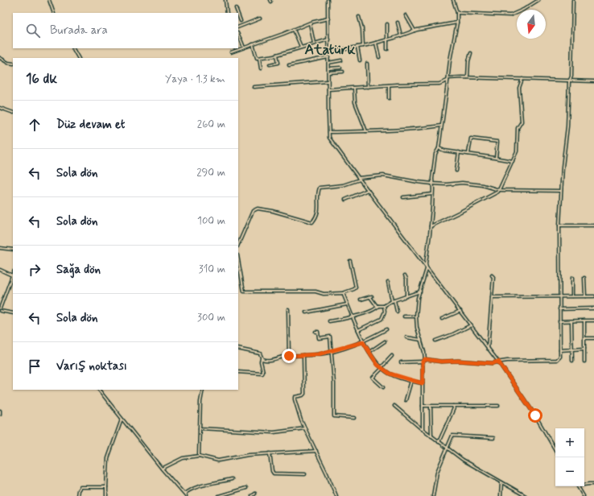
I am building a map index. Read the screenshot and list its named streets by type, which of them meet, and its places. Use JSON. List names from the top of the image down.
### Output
{
  "districts": ["Atatürk"],
  "north": "bottom",
  "page": {
    "search": "Burada ara",
    "heading": ["16 dk", "Yaya · 1.3 km"],
    "list": [
      ["Düz devam et", "260 m"],
      ["Sola dön", "290 m"],
      ["Sola dön", "100 m"],
      ["Sağa dön", "310 m"],
      ["Sola dön", "300 m"],
      "Varış noktası"
    ],
    "map_buttons": ["+", "−"]
  }
}
